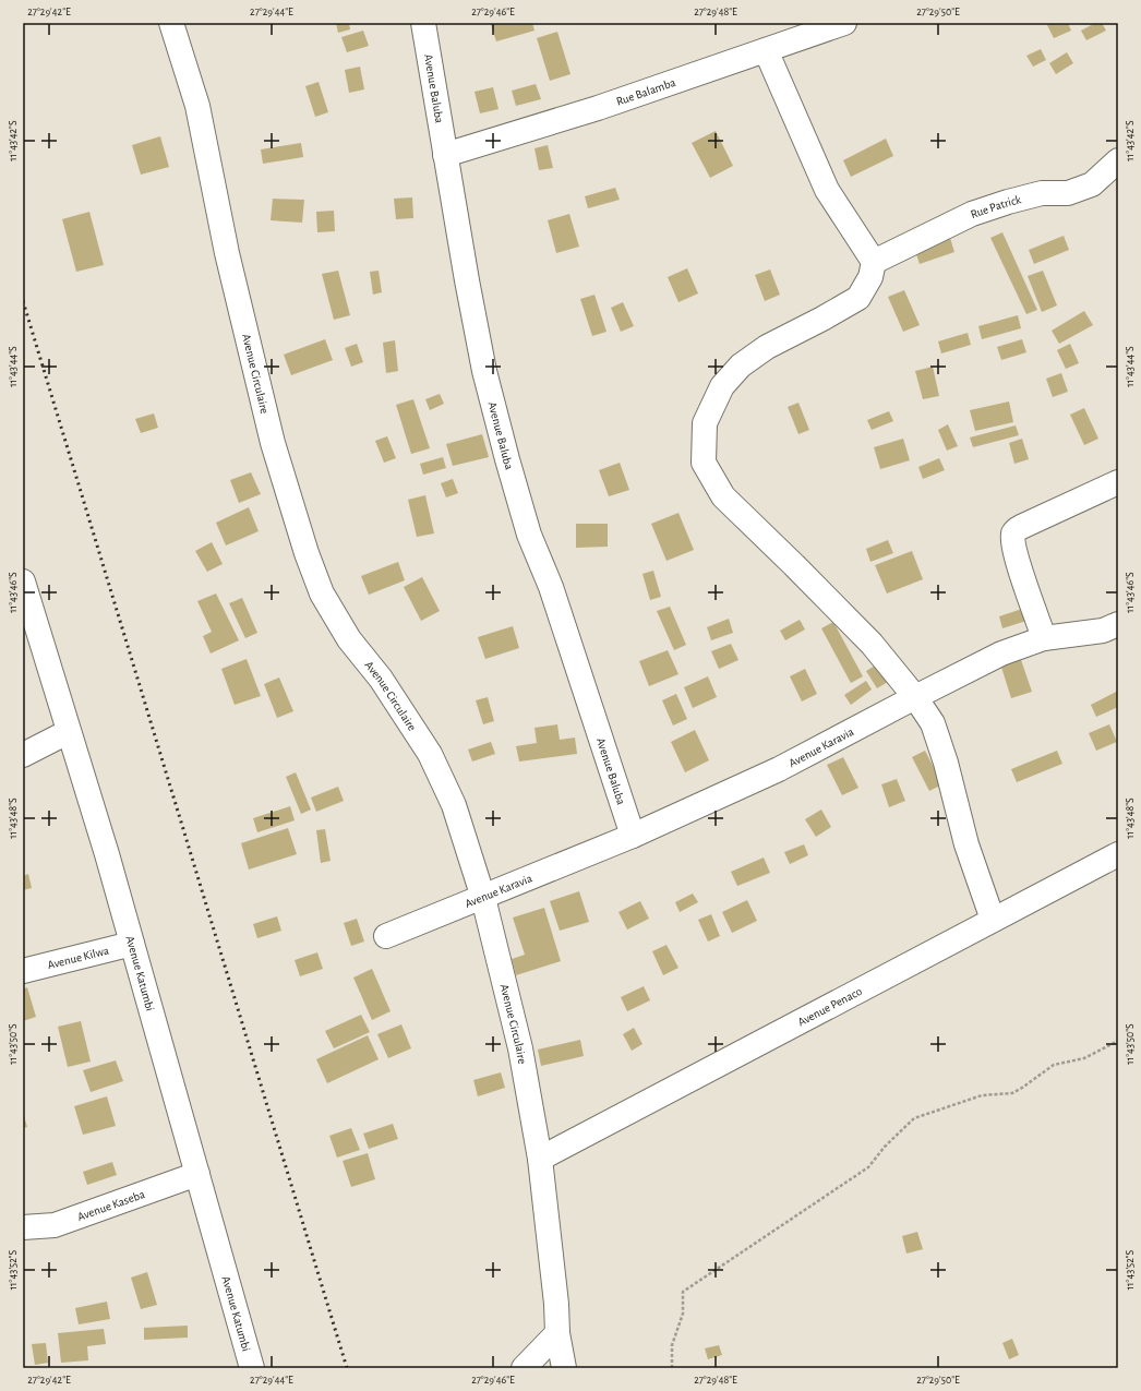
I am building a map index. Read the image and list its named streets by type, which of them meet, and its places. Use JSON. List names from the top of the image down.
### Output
{
  "streets": {
    "street": [
      "Avenue Baluba",
      "Rue Balamba",
      "Rue Patrick",
      "Avenue Circulaire",
      "Avenue Karavia",
      "Avenue Kilwa",
      "Avenue Katumbi",
      "Avenue Penaco",
      "Avenue Kaseba"
    ]
  },
  "crossings": [
    ["Avenue Baluba", "Rue Balamba"],
    ["Avenue Baluba", "Avenue Karavia"],
    ["Avenue Circulaire", "Avenue Karavia"],
    ["Avenue Circulaire", "Avenue Penaco"],
    ["Avenue Kilwa", "Avenue Katumbi"],
    ["Avenue Katumbi", "Avenue Kaseba"]
  ],
  "coordinates": [
    "27°29'42\"E",
    "27°29'44\"E",
    "27°29'46\"E",
    "27°29'48\"E",
    "27°29'50\"E",
    "11°43'42\"S",
    "11°43'44\"S",
    "11°43'46\"S",
    "11°43'48\"S",
    "11°43'50\"S",
    "11°43'52\"S"
  ]
}
